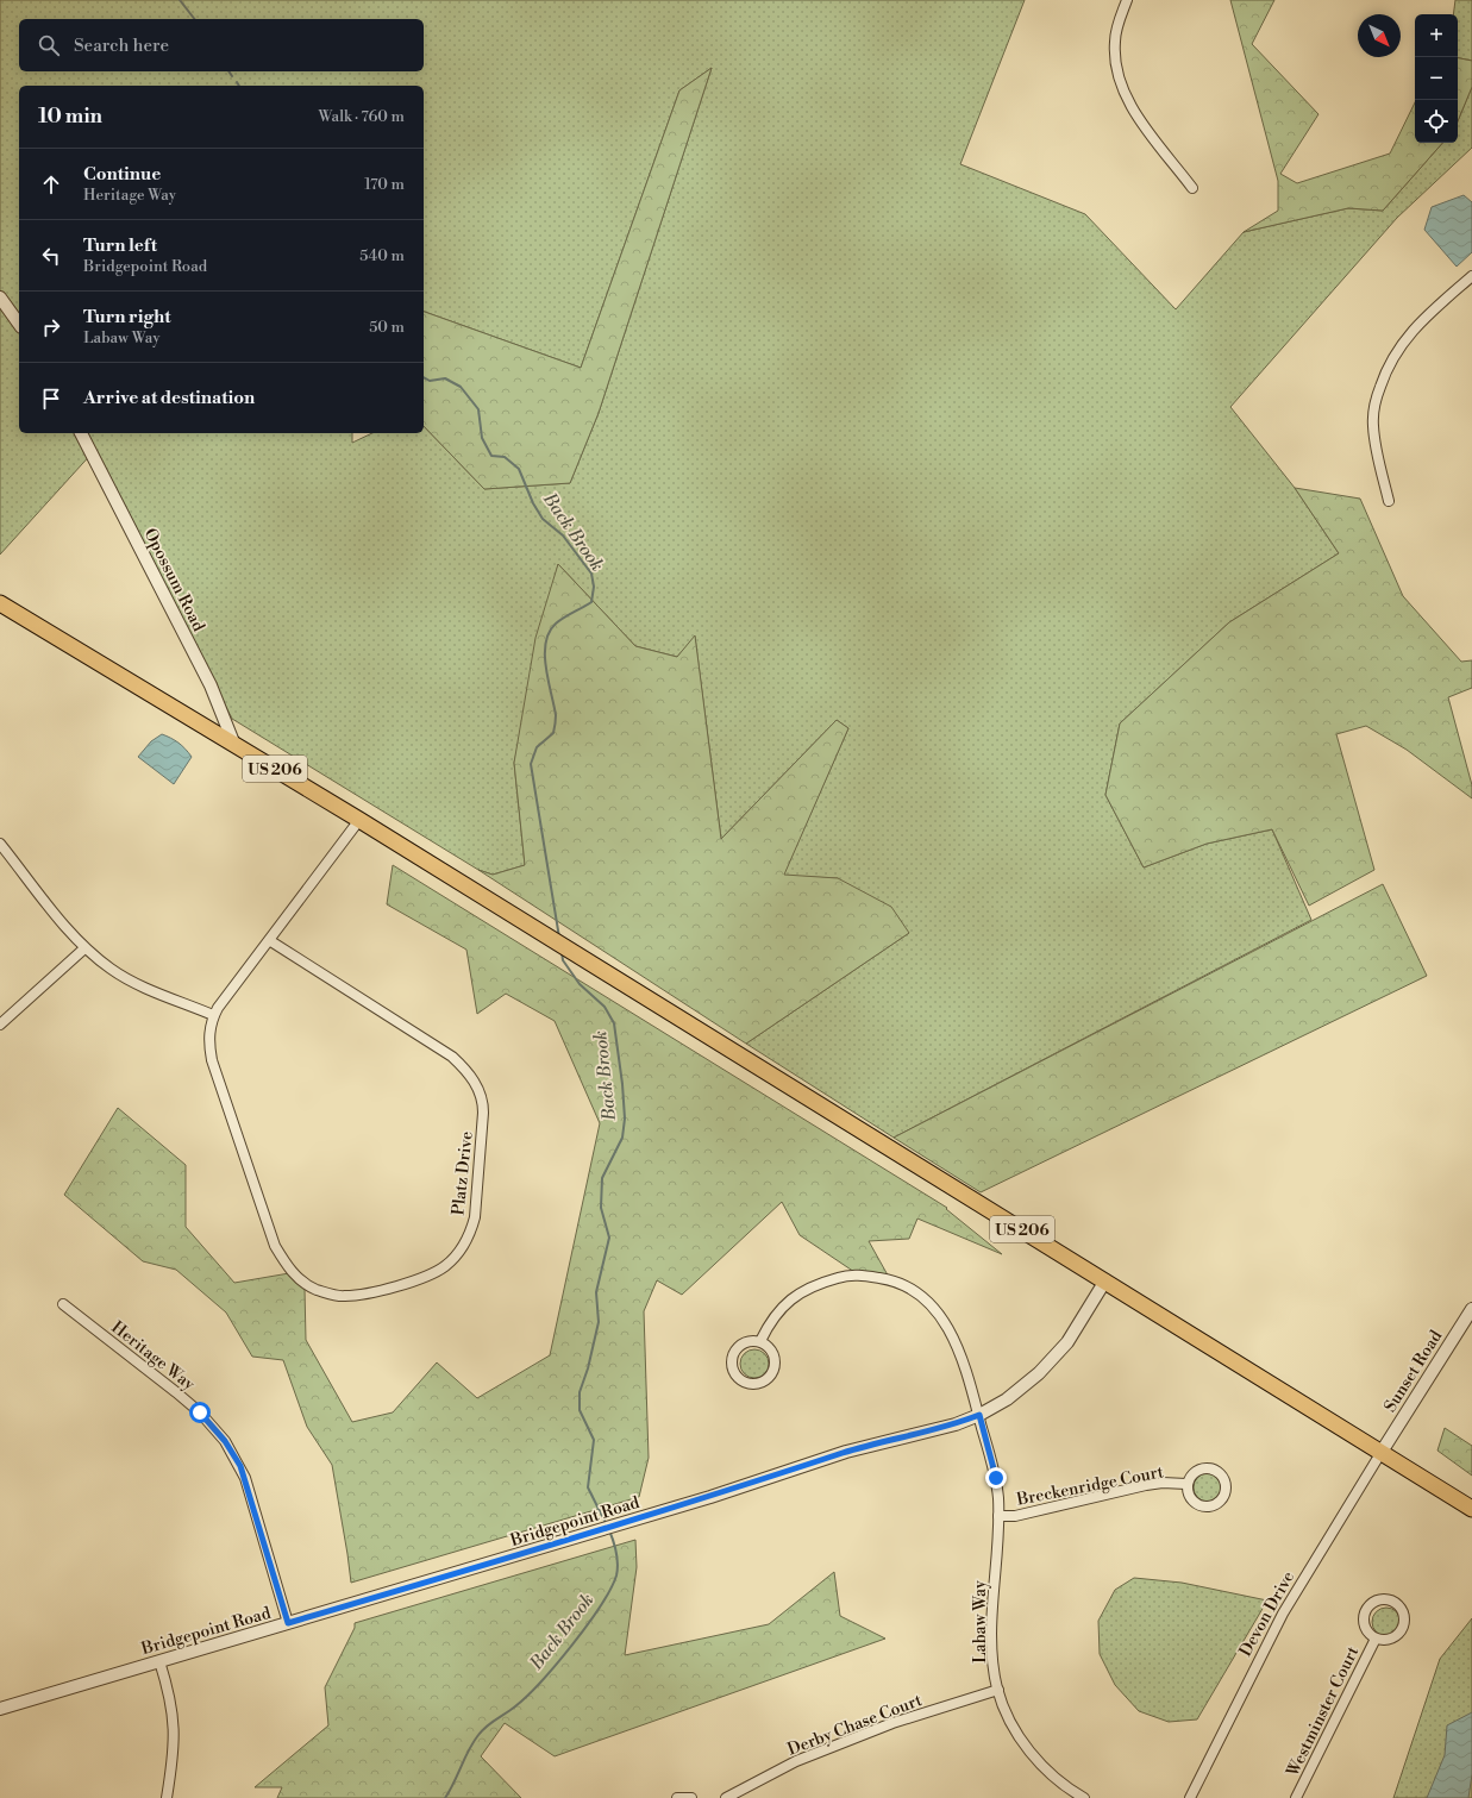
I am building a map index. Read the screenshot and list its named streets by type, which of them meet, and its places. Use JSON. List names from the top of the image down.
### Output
{
  "streets": {
    "highway": ["US 206"],
    "street": [
      "Opossum Road",
      "Platz Drive",
      "Heritage Way",
      "Sunset Road",
      "Breckenridge Court",
      "Bridgepoint Road",
      "Devon Drive",
      "Labaw Way",
      "Westminster Court",
      "Derby Chase Court"
    ]
  },
  "crossings": [
    ["Opossum Road", "US 206"],
    ["US 206", "Platz Drive"],
    ["US 206", "Sunset Road"],
    ["US 206", "Bridgepoint Road"],
    ["US 206", "Devon Drive"],
    ["Heritage Way", "Bridgepoint Road"],
    ["Sunset Road", "Devon Drive"],
    ["Breckenridge Court", "Labaw Way"],
    ["Bridgepoint Road", "Labaw Way"],
    ["Labaw Way", "Derby Chase Court"]
  ],
  "water": ["Back Brook"],
  "north": "bottom right",
  "page": {
    "map_buttons": ["+", "−"],
    "search": "Search here",
    "heading": ["10 min", "Walk · 760 m"],
    "list": [
      ["Continue", "Heritage Way", "170 m"],
      ["Turn left", "Bridgepoint Road", "540 m"],
      ["Turn right", "Labaw Way", "50 m"],
      "Arrive at destination"
    ]
  }
}
